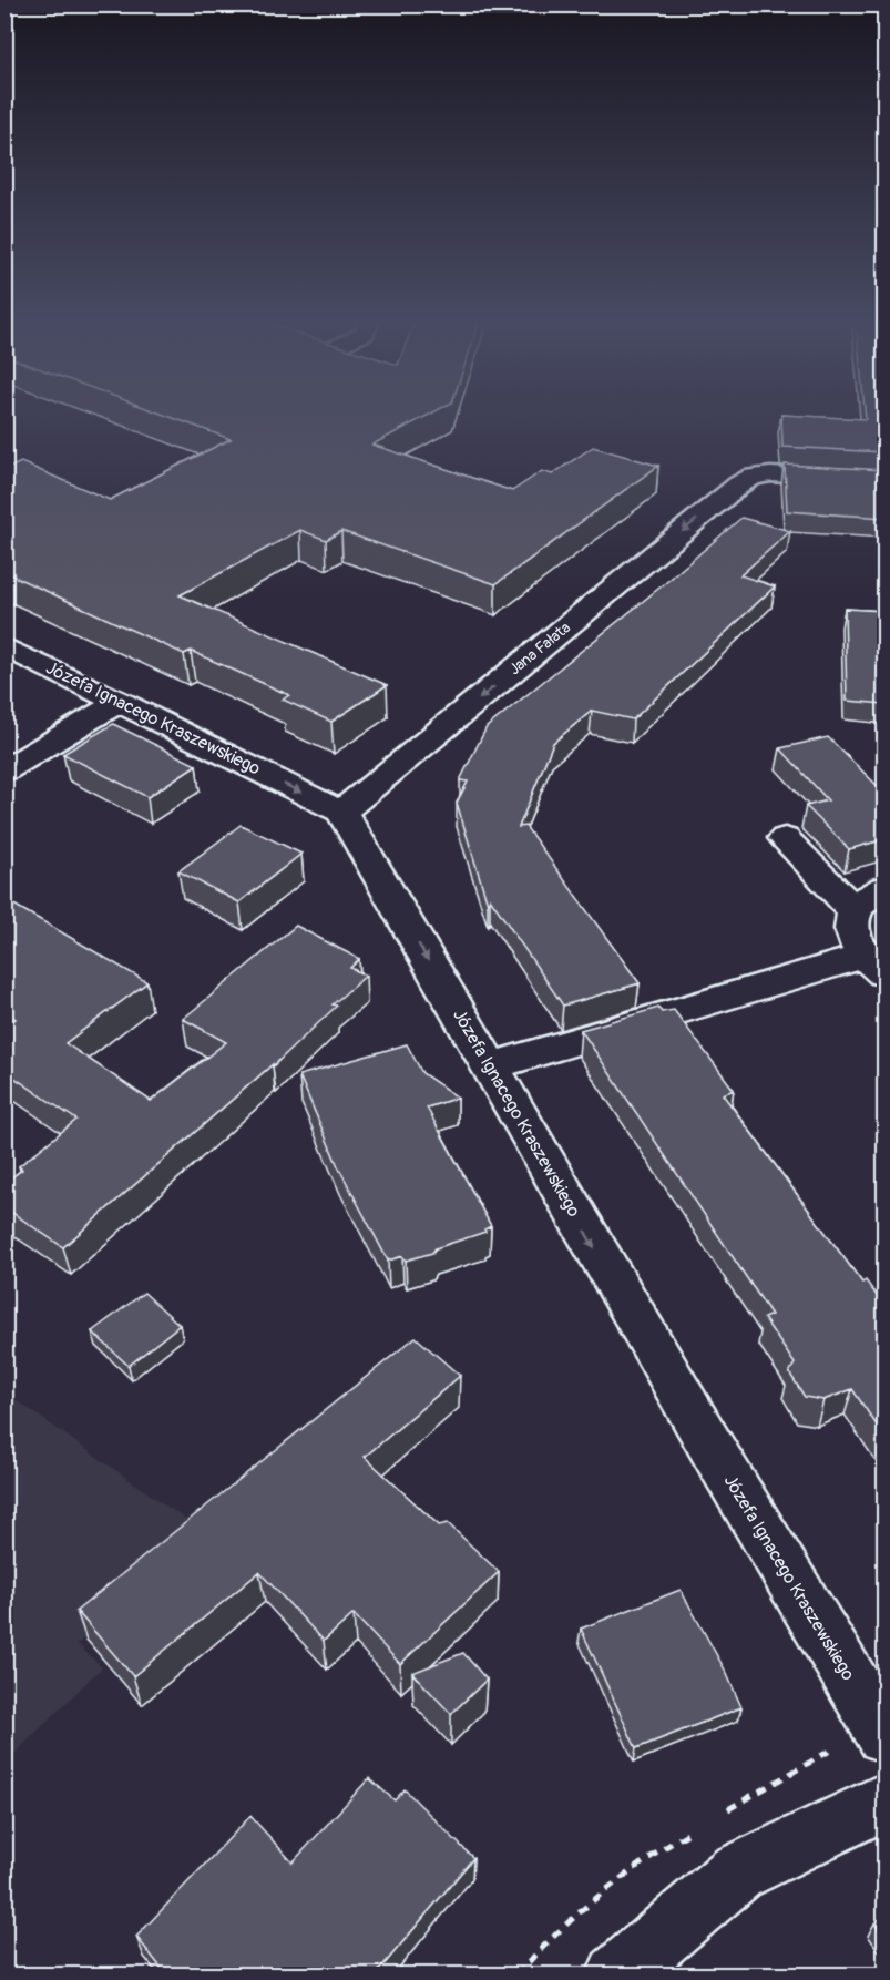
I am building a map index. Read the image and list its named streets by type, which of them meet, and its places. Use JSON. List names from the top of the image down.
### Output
{
  "streets": {
    "street": ["Jana Fałata", "Józefa Ignacego Kraszewskiego"]
  },
  "crossings": [
    ["Jana Fałata", "Józefa Ignacego Kraszewskiego"]
  ],
  "one_way": ["Jana Fałata", "Józefa Ignacego Kraszewskiego"]
}
